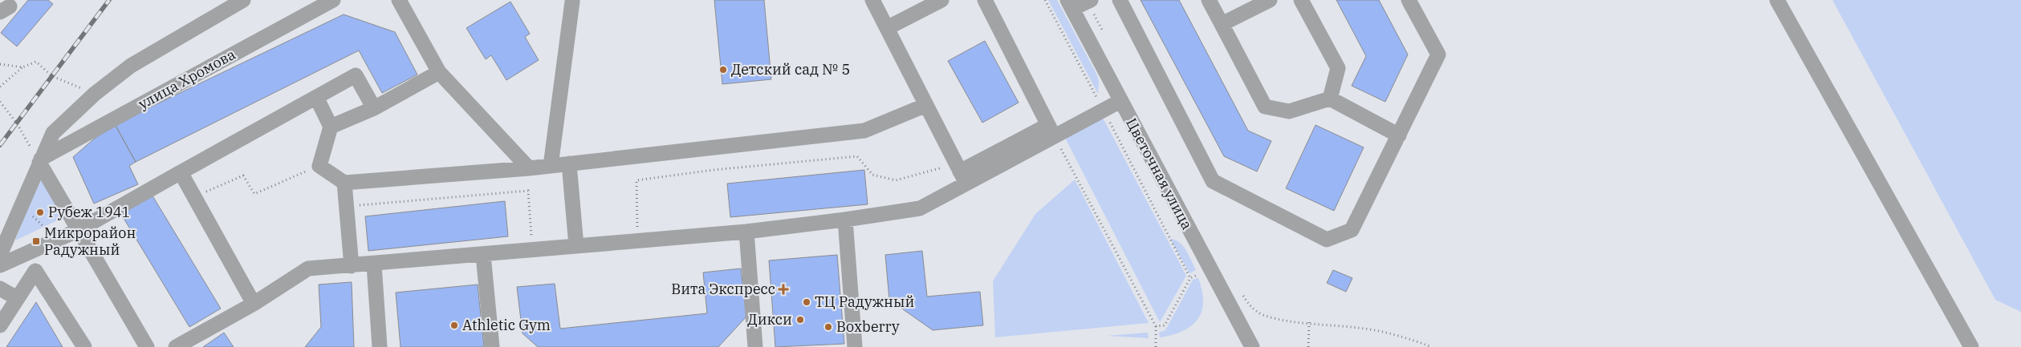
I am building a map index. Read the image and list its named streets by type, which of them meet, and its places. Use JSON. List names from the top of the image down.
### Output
{
  "streets": {
    "street": ["улица Хромова", "Цветочная улица"]
  },
  "places": {
    "other": [
      "Детский сад № 5",
      "Рубеж 1941",
      "ТЦ Радужный",
      "Дикси",
      "Athletic Gym",
      "Boxberry"
    ],
    "transit": ["Микрорайон Радужный"],
    "health": ["Вита Экспресс"]
  }
}
